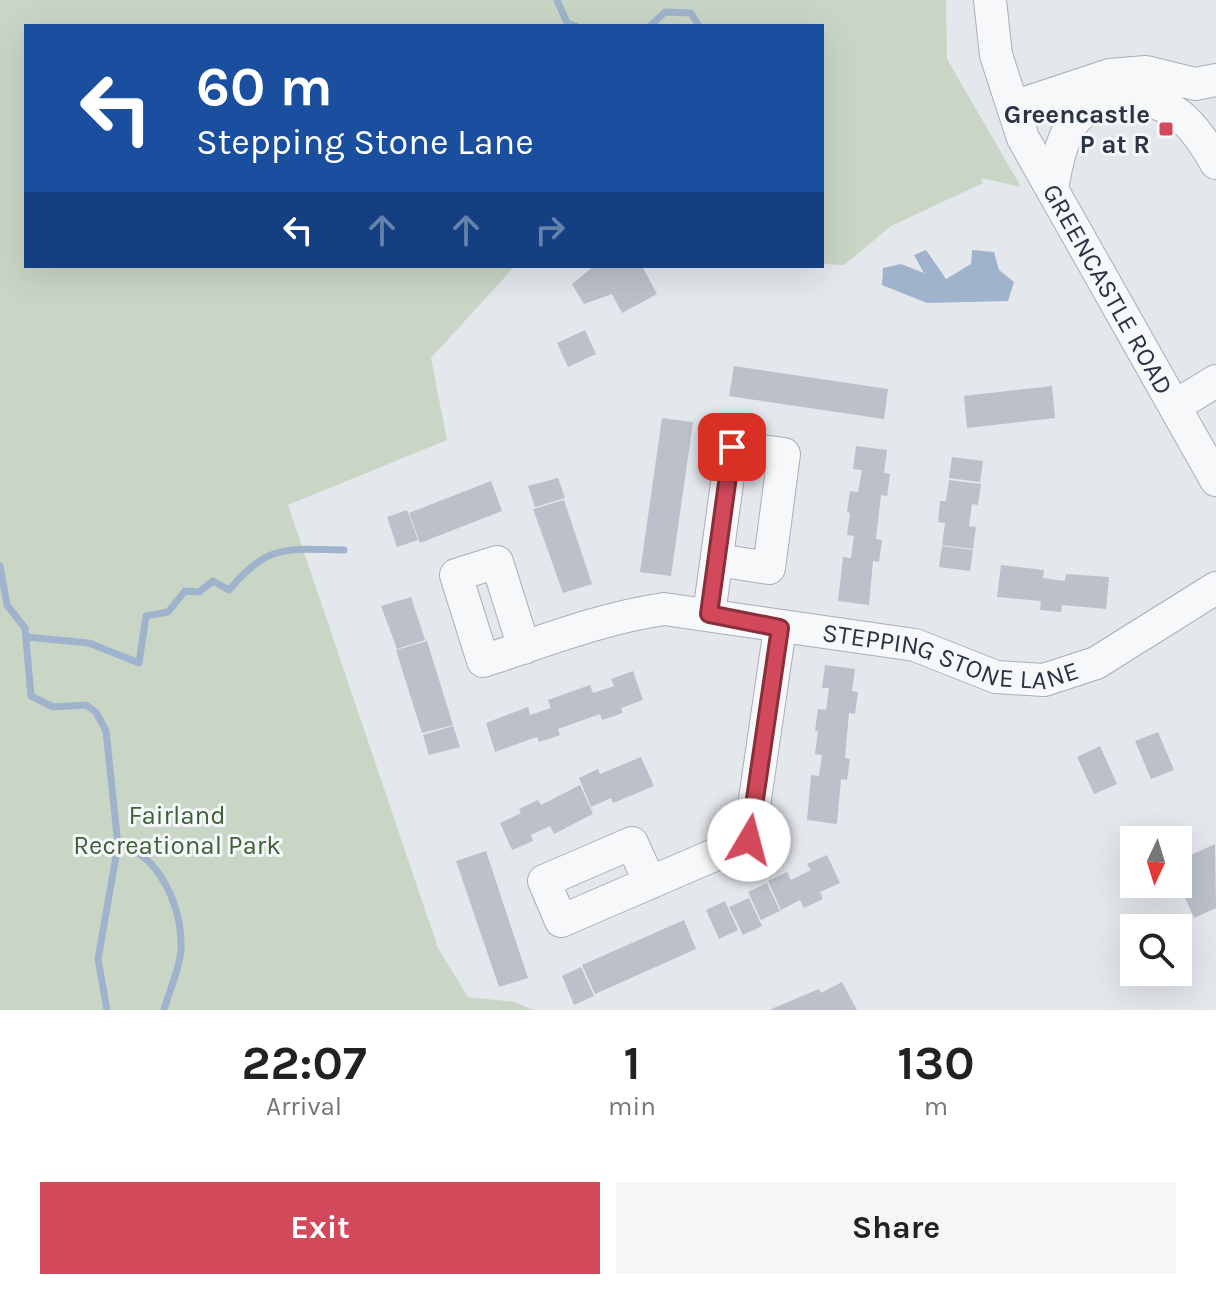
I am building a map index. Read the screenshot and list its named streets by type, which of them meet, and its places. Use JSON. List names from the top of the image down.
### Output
{
  "streets": {
    "street": ["GREENCASTLE ROAD", "STEPPING STONE LANE"]
  },
  "parks": ["Fairland Recreational Park"],
  "places": {
    "transit": ["Greencastle P at R"]
  },
  "north": "bottom",
  "page": {
    "turn": ["60 m", "Stepping Stone Lane"],
    "eta": [
      "22:07",
      "Arrival",
      "1",
      "min",
      "130",
      "m"
    ],
    "buttons": ["Exit", "Share"]
  }
}
